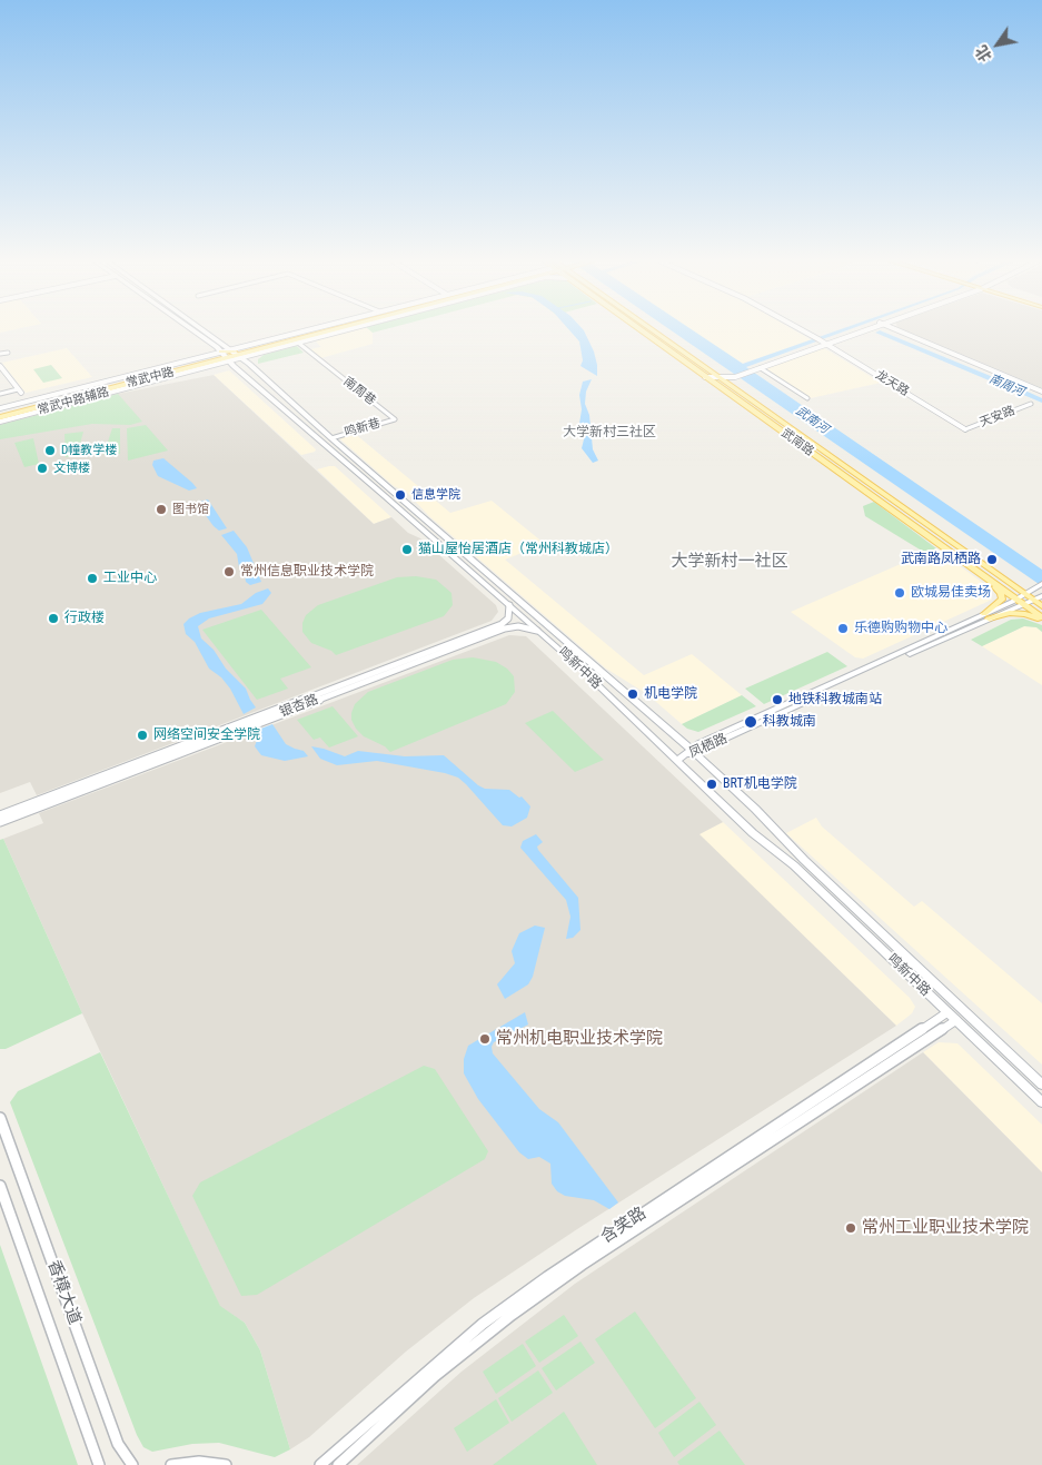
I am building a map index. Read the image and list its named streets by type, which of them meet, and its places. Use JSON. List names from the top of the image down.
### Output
{
  "streets": {
    "main road": [
      "常武中路",
      "武南路",
      "鸣新中路",
      "凤栖路"
    ],
    "street": [
      "龙天路",
      "南周巷",
      "常武中路辅路",
      "天安路",
      "鸣新巷",
      "银杏路",
      "含笑路",
      "香樟大道"
    ]
  },
  "crossings": [
    ["常武中路", "南周巷"],
    ["常武中路", "常武中路辅路"],
    ["常武中路", "鸣新中路"],
    ["龙天路", "天安路"],
    ["南周巷", "鸣新巷"],
    ["常武中路辅路", "鸣新中路"],
    ["鸣新巷", "鸣新中路"],
    ["武南路", "凤栖路"],
    ["鸣新中路", "银杏路"],
    ["鸣新中路", "凤栖路"],
    ["鸣新中路", "含笑路"]
  ],
  "districts": ["大学新村三社区", "大学新村一社区"],
  "water": ["南周河", "武南河"],
  "places": [
    "D幢教学楼",
    "文博楼",
    "信息学院",
    "图书馆",
    "猫山屋怡居酒店（常州科教城店）",
    "武南路凤栖路",
    "常州信息职业技术学院",
    "工业中心",
    "欧城易佳卖场",
    "行政楼",
    "乐德购购物中心",
    "机电学院",
    "地铁科教城南站",
    "科教城南",
    "网络空间安全学院",
    "BRT机电学院",
    "常州机电职业技术学院",
    "常州工业职业技术学院"
  ],
  "north": "bottom left"
}
